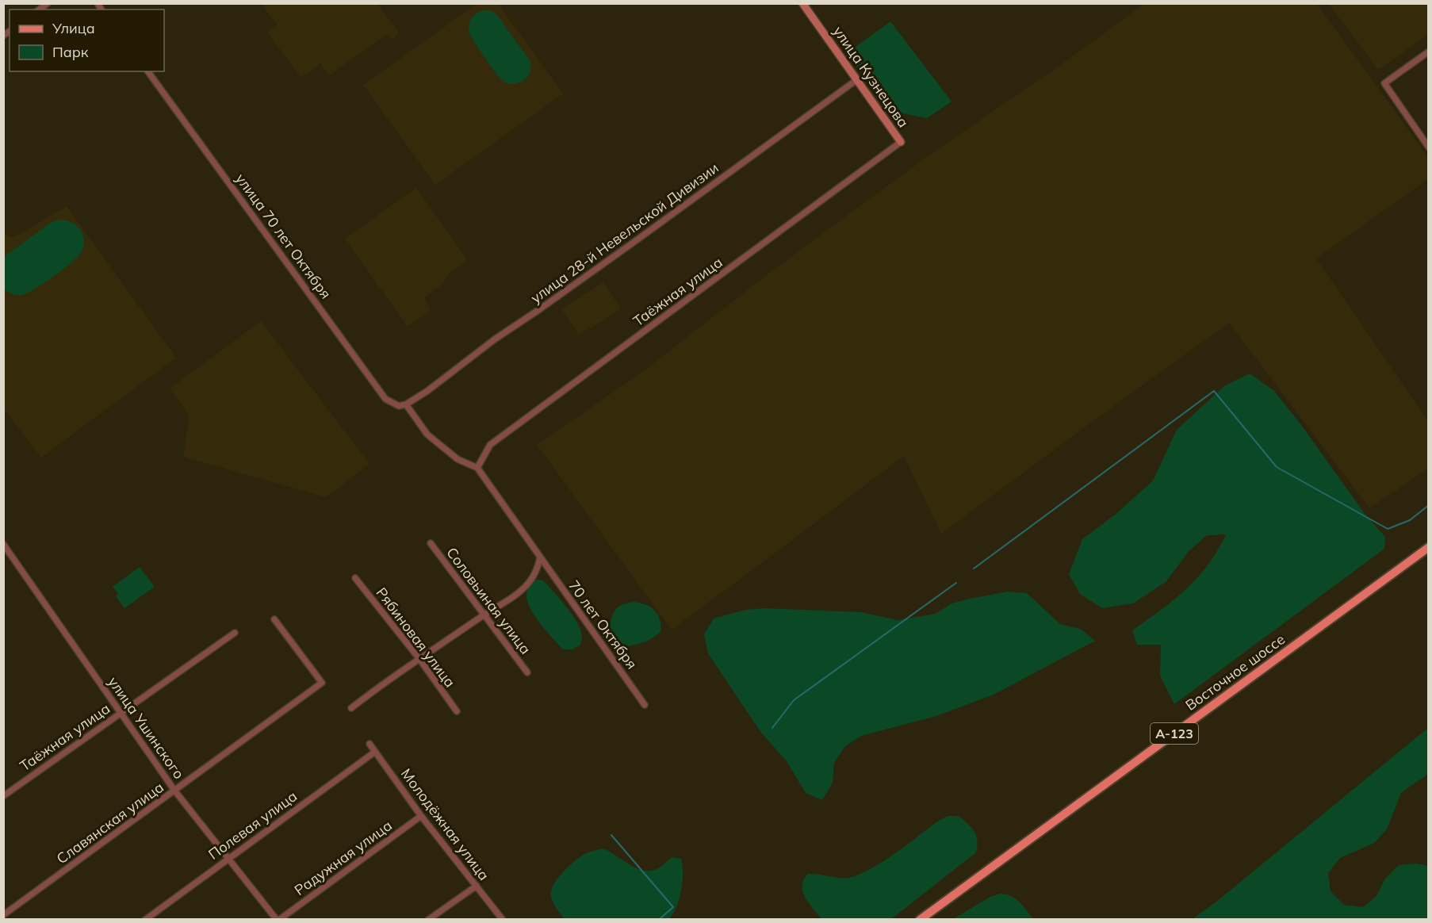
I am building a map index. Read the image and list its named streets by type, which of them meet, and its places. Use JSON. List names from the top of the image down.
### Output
{
  "streets": {
    "main road": ["Восточное шоссе", "А-123"],
    "street": [
      "улица Кузнецова",
      "улица 28-й Невельской Дивизии",
      "улица 70 лет Октября",
      "Таёжная улица",
      "Соловьиная улица",
      "70 лет Октября",
      "Рябиновая улица",
      "улица Ушинского",
      "Славянская улица",
      "Молодёжная улица",
      "Полевая улица",
      "Радужная улица"
    ]
  },
  "crossings": [
    ["улица Кузнецова", "улица 28-й Невельской Дивизии"],
    ["улица Кузнецова", "Таёжная улица"],
    ["улица 28-й Невельской Дивизии", "улица 70 лет Октября"],
    ["Таёжная улица", "70 лет Октября"],
    ["Таёжная улица", "улица Ушинского"],
    ["улица Ушинского", "Славянская улица"],
    ["улица Ушинского", "Полевая улица"],
    ["улица Ушинского", "Радужная улица"],
    ["Молодёжная улица", "Полевая улица"],
    ["Молодёжная улица", "Радужная улица"]
  ],
  "legend": ["Улица", "Парк"]
}
